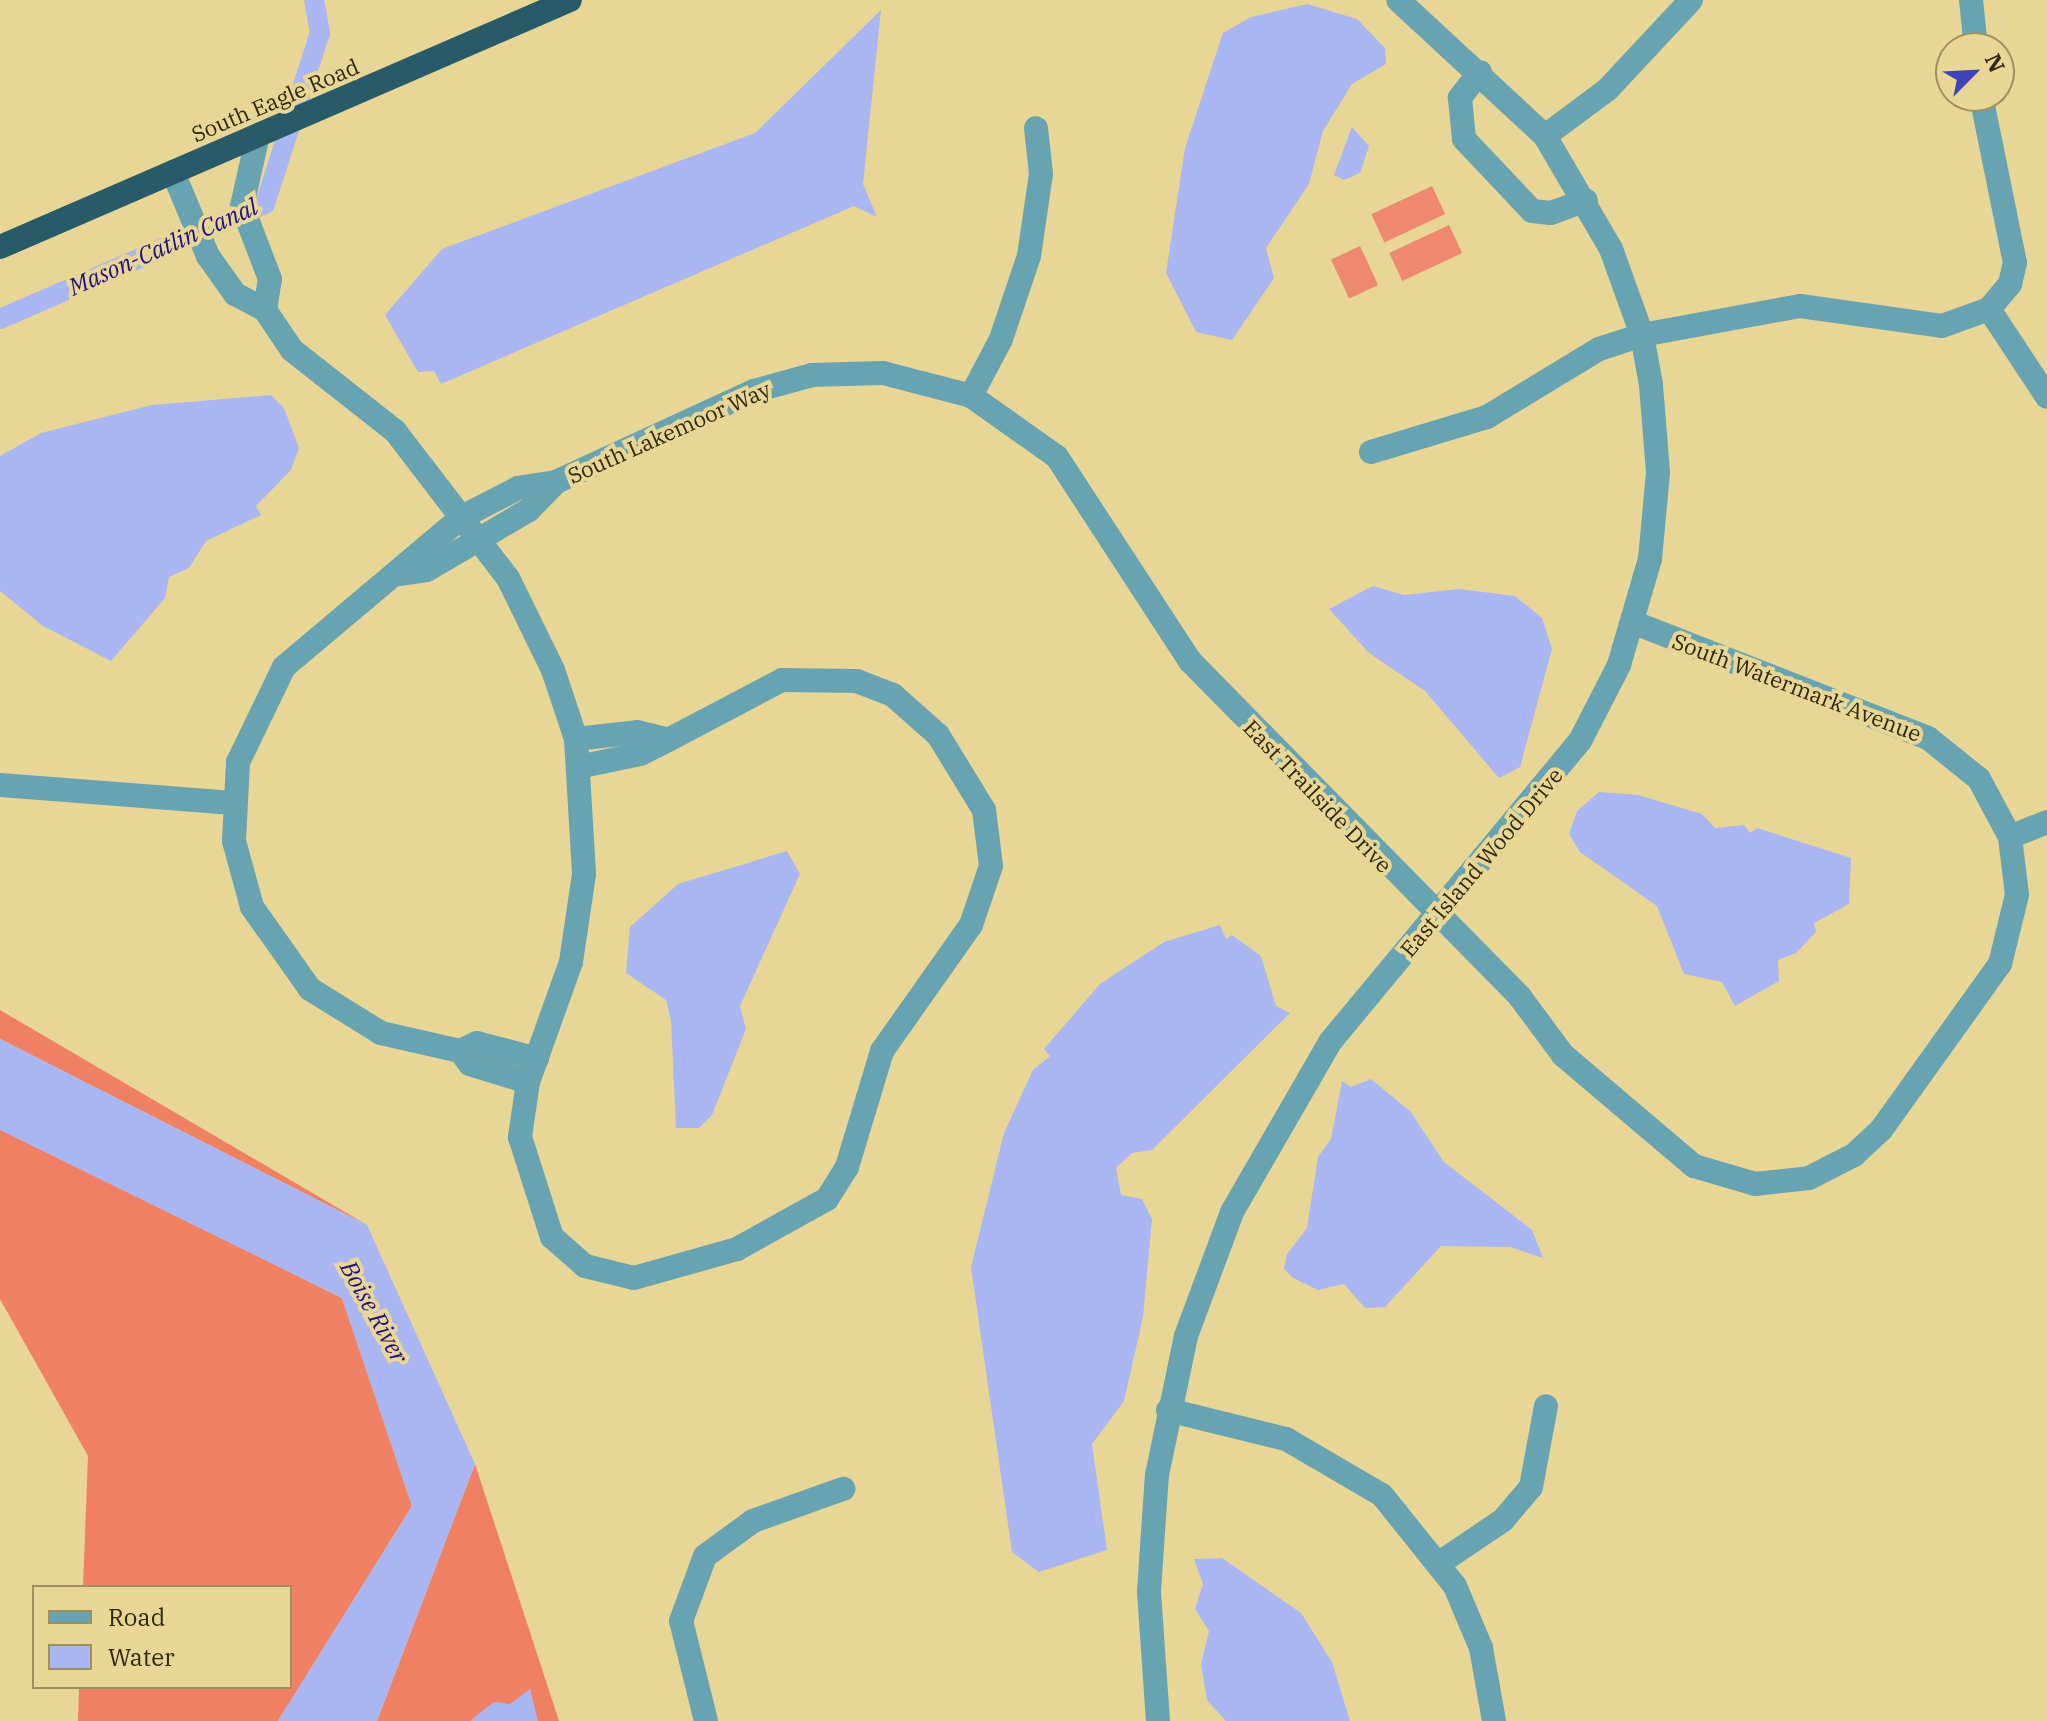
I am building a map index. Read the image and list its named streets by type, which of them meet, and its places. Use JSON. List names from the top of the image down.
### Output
{
  "streets": {
    "highway": ["South Eagle Road"],
    "street": [
      "South Lakemoor Way",
      "South Watermark Avenue",
      "East Trailside Drive",
      "East Island Wood Drive"
    ]
  },
  "crossings": [
    ["South Lakemoor Way", "East Trailside Drive"],
    ["South Watermark Avenue", "East Trailside Drive"],
    ["South Watermark Avenue", "East Island Wood Drive"],
    ["East Trailside Drive", "East Island Wood Drive"]
  ],
  "water": ["Mason-Catlin Canal", "Boise River"],
  "legend": ["Road", "Water"],
  "north": "top right"
}
